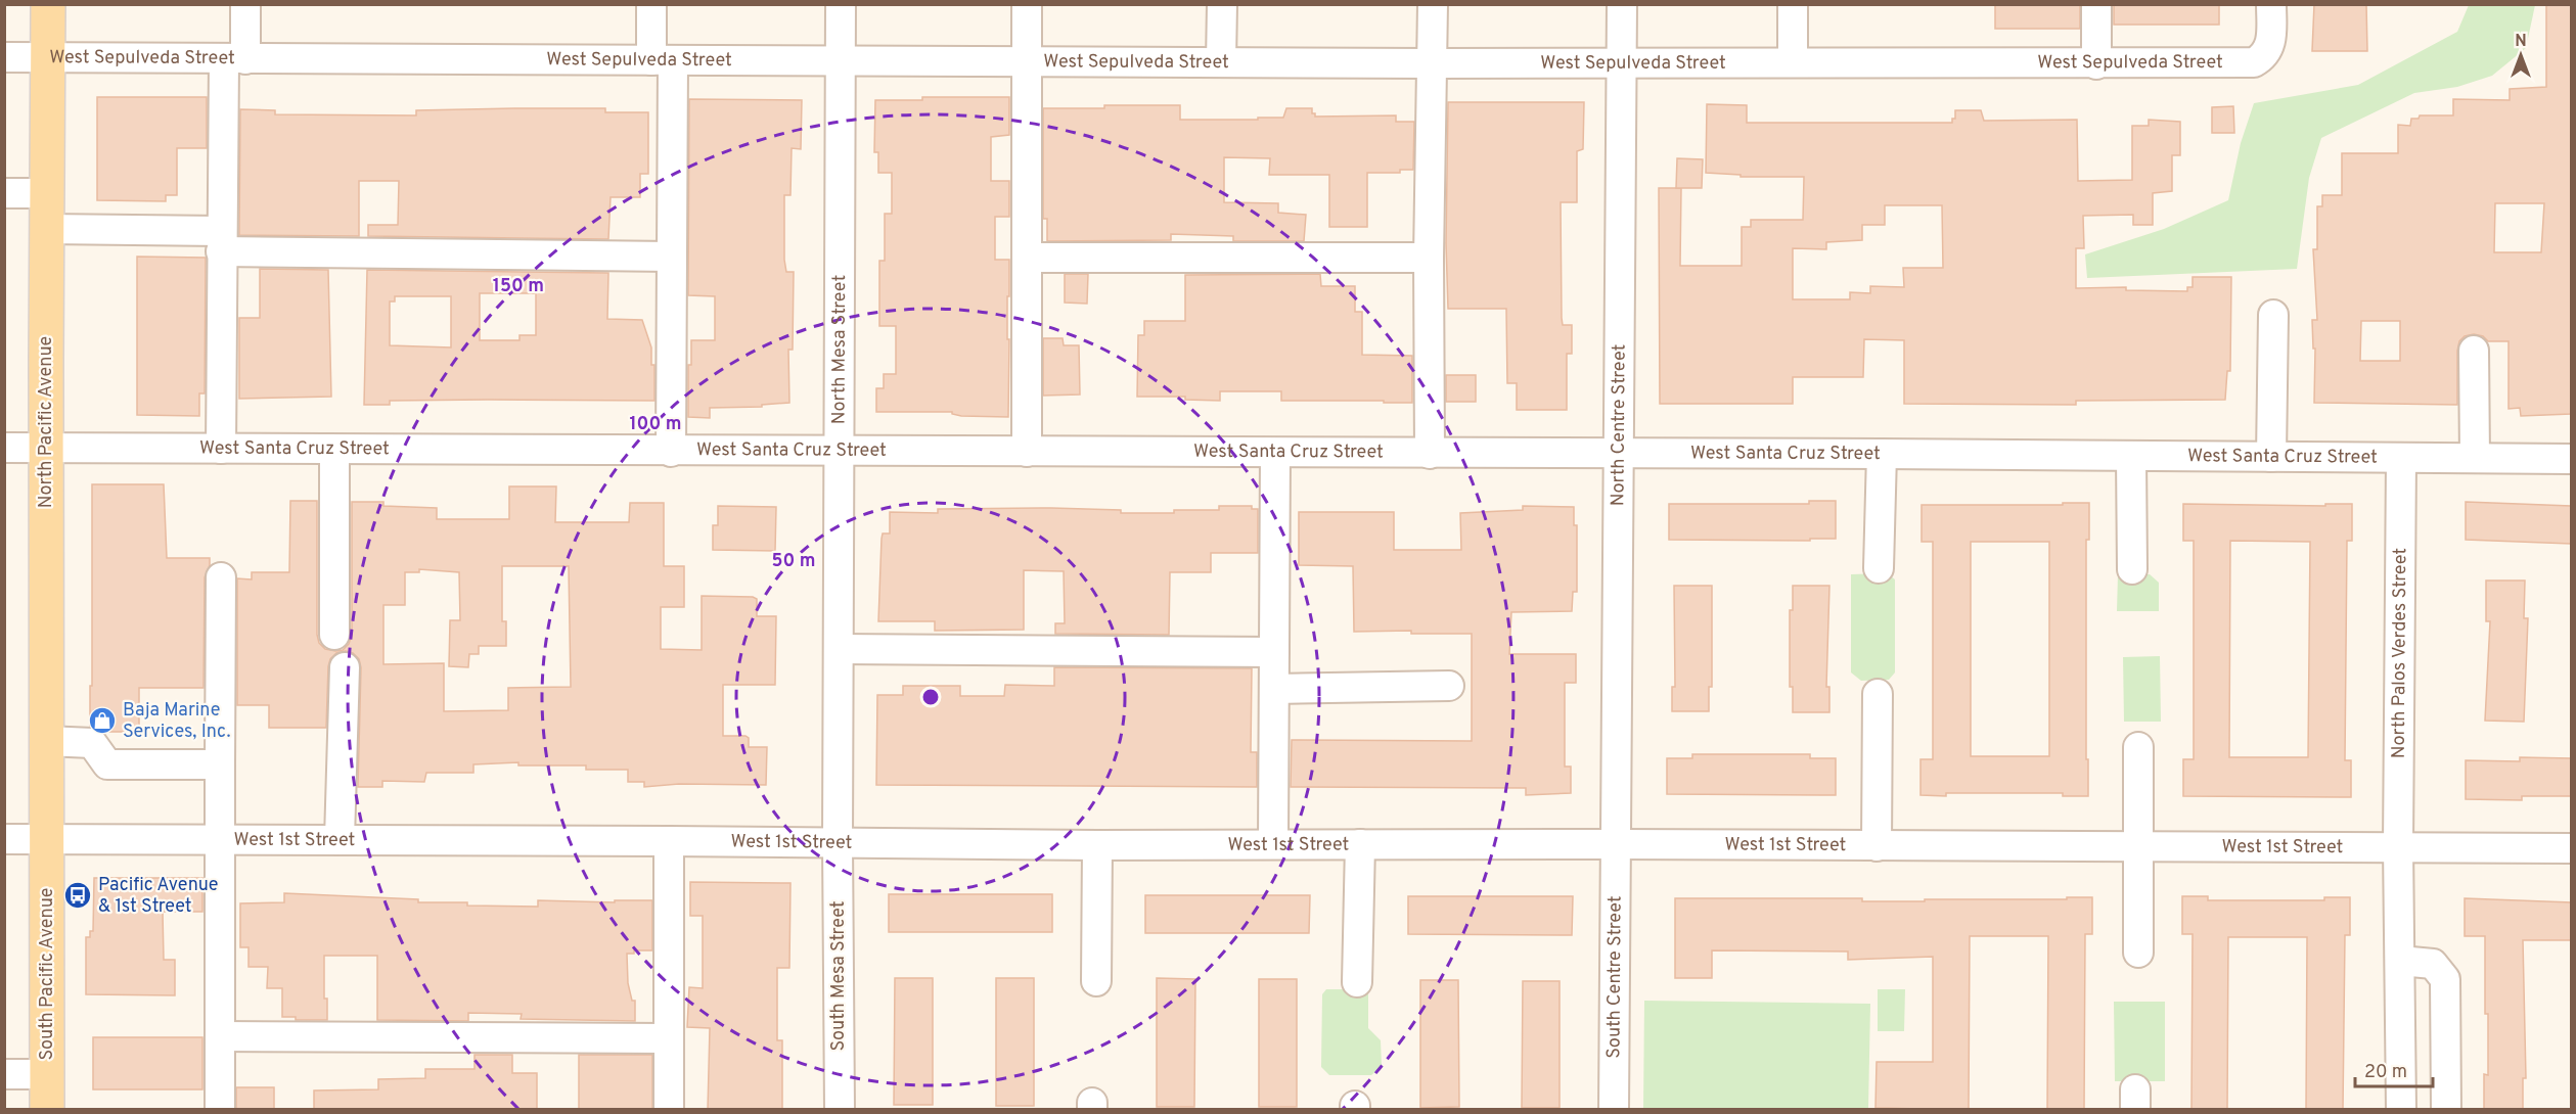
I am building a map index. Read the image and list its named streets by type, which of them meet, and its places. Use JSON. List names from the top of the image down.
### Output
{
  "streets": {
    "main road": ["North Pacific Avenue", "South Pacific Avenue"],
    "street": [
      "West Sepulveda Street",
      "North Mesa Street",
      "North Centre Street",
      "West Santa Cruz Street",
      "North Palos Verdes Street",
      "West 1st Street",
      "South Mesa Street",
      "South Centre Street"
    ]
  },
  "crossings": [
    ["West Sepulveda Street", "North Mesa Street"],
    ["West Sepulveda Street", "North Pacific Avenue"],
    ["West Sepulveda Street", "North Centre Street"],
    ["North Mesa Street", "West Santa Cruz Street"],
    ["North Mesa Street", "West 1st Street"],
    ["North Mesa Street", "South Mesa Street"],
    ["North Pacific Avenue", "West Santa Cruz Street"],
    ["North Pacific Avenue", "West 1st Street"],
    ["North Pacific Avenue", "South Pacific Avenue"],
    ["North Centre Street", "West Santa Cruz Street"],
    ["North Centre Street", "West 1st Street"],
    ["North Centre Street", "South Centre Street"],
    ["West Santa Cruz Street", "North Palos Verdes Street"],
    ["North Palos Verdes Street", "West 1st Street"],
    ["West 1st Street", "South Pacific Avenue"],
    ["West 1st Street", "South Mesa Street"],
    ["West 1st Street", "South Centre Street"]
  ],
  "places": {
    "shop": ["Baja Marine Services, Inc."],
    "bus stop": ["Pacific Avenue & 1st Street"]
  },
  "scale_bar": "20 m",
  "north": "top",
  "rings": ["150 m", "100 m", "50 m"]
}
